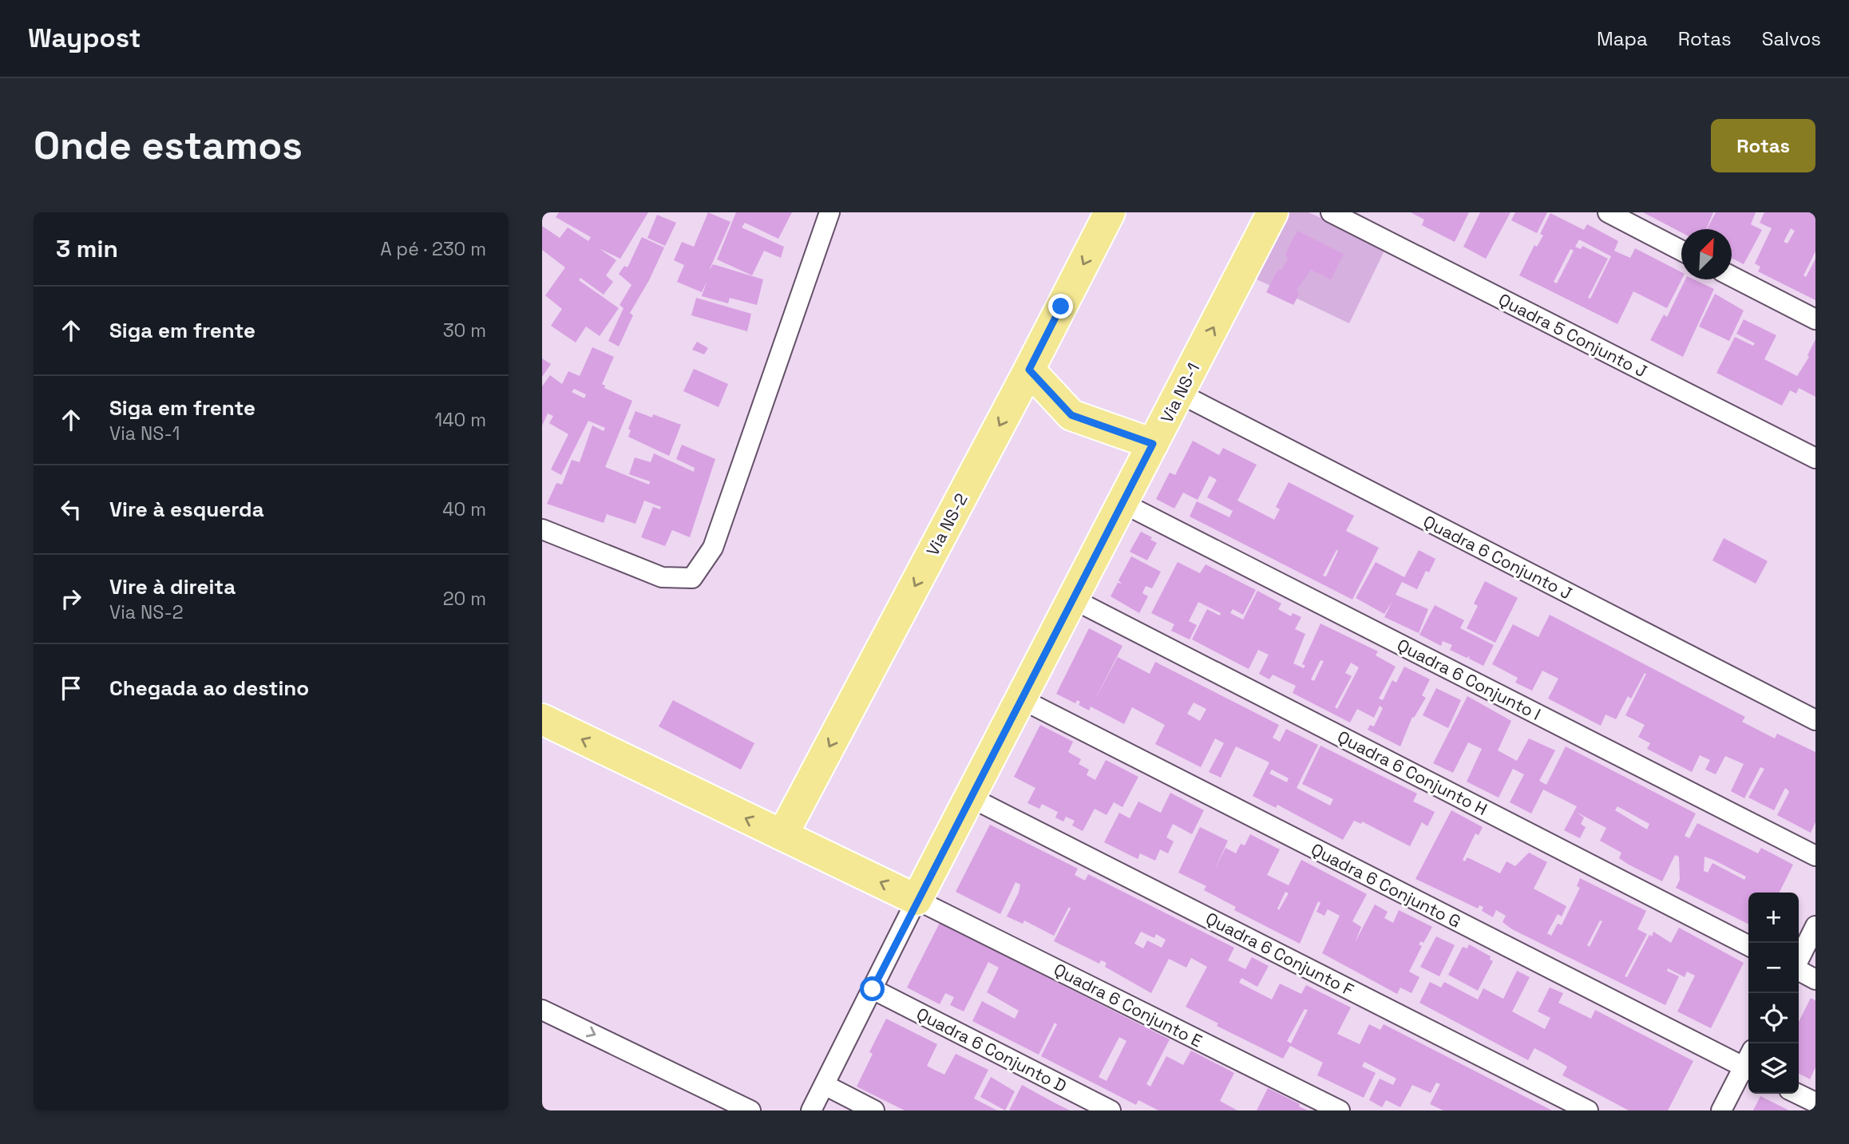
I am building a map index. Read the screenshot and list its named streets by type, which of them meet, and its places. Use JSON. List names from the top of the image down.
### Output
{
  "streets": {
    "main road": ["Via NS-1", "Via NS-2"],
    "street": [
      "Quadra 5 Conjunto J",
      "Quadra 6 Conjunto J",
      "Quadra 6 Conjunto I",
      "Quadra 6 Conjunto H",
      "Quadra 6 Conjunto G",
      "Quadra 6 Conjunto F",
      "Quadra 6 Conjunto E",
      "Quadra 6 Conjunto D"
    ]
  },
  "crossings": [
    ["Via NS-1", "Quadra 6 Conjunto J"],
    ["Via NS-1", "Quadra 6 Conjunto I"],
    ["Via NS-1", "Quadra 6 Conjunto H"],
    ["Via NS-1", "Quadra 6 Conjunto G"],
    ["Via NS-1", "Quadra 6 Conjunto F"],
    ["Via NS-1", "Quadra 6 Conjunto E"]
  ],
  "one_way": ["Via NS-2"],
  "north": "top right",
  "page": {
    "header": "Waypost",
    "nav": ["Mapa", "Rotas", "Salvos"],
    "buttons": "Rotas",
    "title": "Onde estamos",
    "heading": ["3 min", "A pé · 230 m"],
    "list": [
      ["Siga em frente", "30 m"],
      ["Siga em frente", "Via NS-1", "140 m"],
      ["Vire à esquerda", "40 m"],
      ["Vire à direita", "Via NS-2", "20 m"],
      "Chegada ao destino"
    ],
    "map_buttons": ["+", "−"]
  }
}
